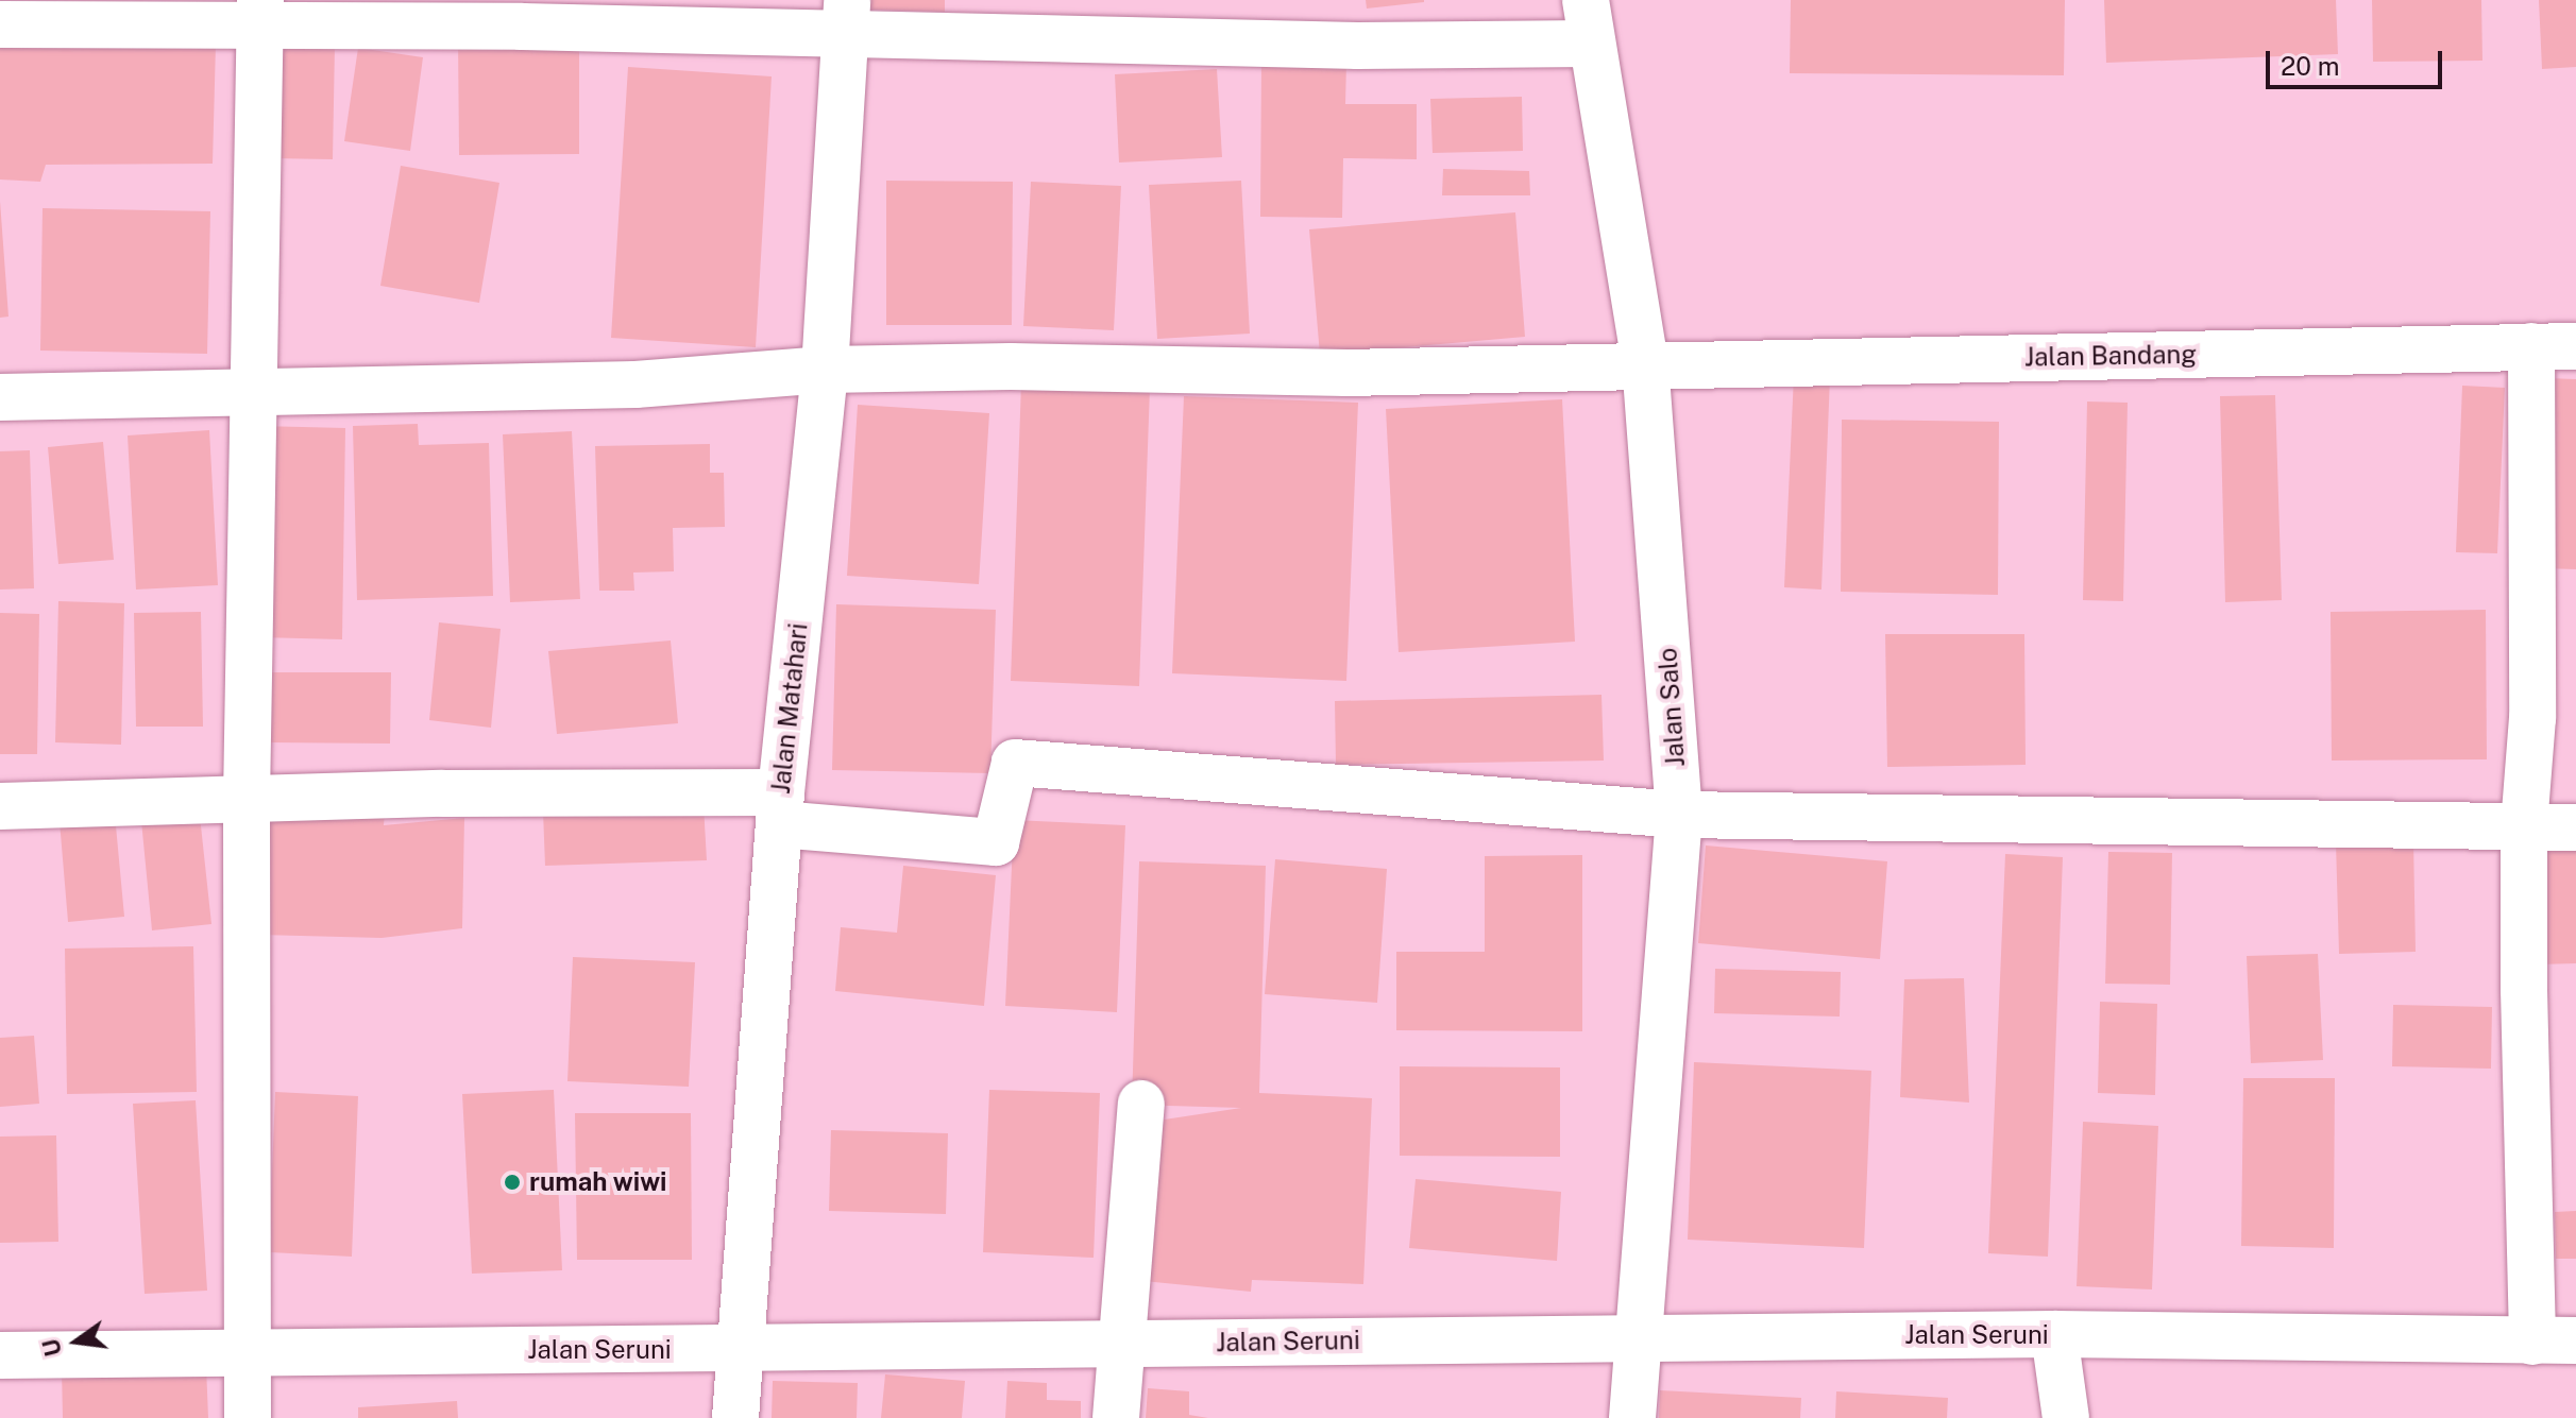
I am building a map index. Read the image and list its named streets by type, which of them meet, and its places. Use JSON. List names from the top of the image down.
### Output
{
  "streets": {
    "street": [
      "Jalan Bandang",
      "Jalan Salo",
      "Jalan Matahari",
      "Jalan Seruni"
    ]
  },
  "crossings": [
    ["Jalan Bandang", "Jalan Salo"],
    ["Jalan Bandang", "Jalan Matahari"],
    ["Jalan Salo", "Jalan Seruni"],
    ["Jalan Matahari", "Jalan Seruni"]
  ],
  "places": ["rumah wiwi"],
  "scale_bar": "20 m",
  "north": "left"
}
